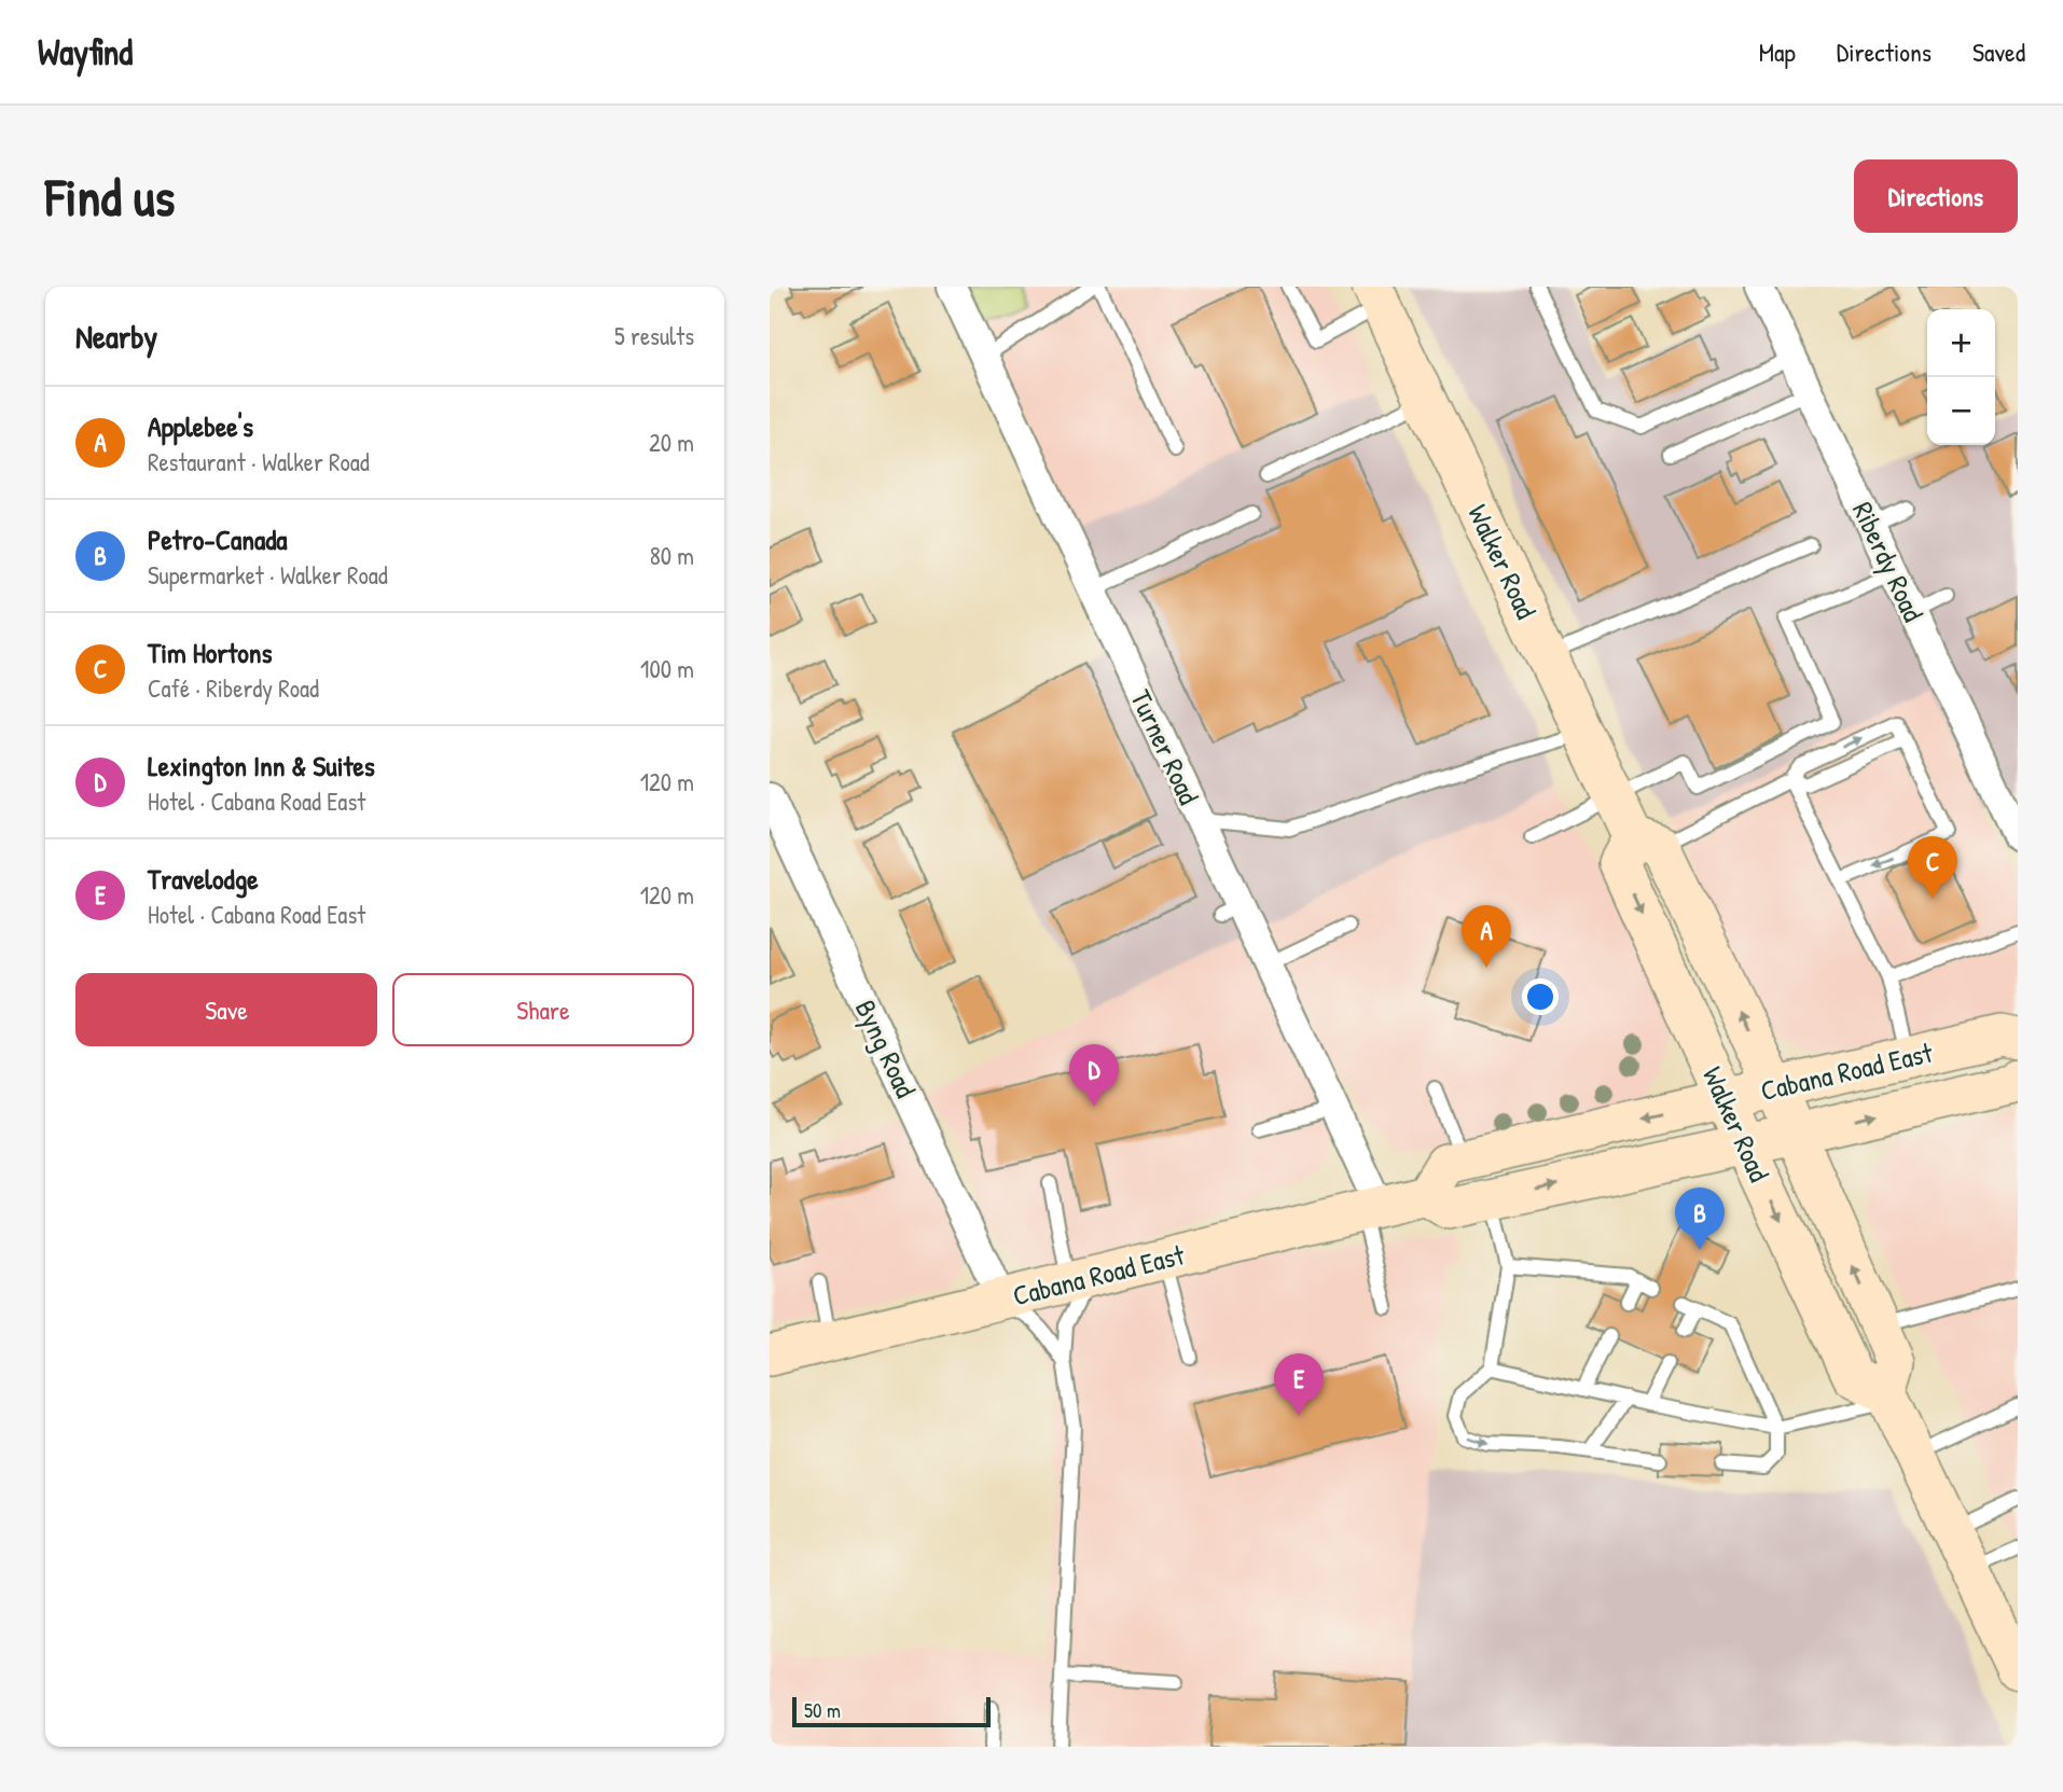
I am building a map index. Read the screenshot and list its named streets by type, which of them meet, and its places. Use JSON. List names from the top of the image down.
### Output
{
  "streets": {
    "main road": ["Walker Road", "Cabana Road East"],
    "street": ["Riberdy Road", "Turner Road", "Byng Road"]
  },
  "crossings": [
    ["Walker Road", "Cabana Road East"],
    ["Turner Road", "Cabana Road East"],
    ["Byng Road", "Cabana Road East"]
  ],
  "scale_bar": "50 m",
  "page": {
    "header": "Wayfind",
    "nav": ["Map", "Directions", "Saved"],
    "buttons": [
      "Directions",
      ["Save", "Share"]
    ],
    "title": "Find us",
    "heading": ["Nearby", "5 results"],
    "map_buttons": ["+", "−"],
    "list": [
      {
        "mark": "A",
        "name": "Applebee's",
        "note": "Restaurant · Walker Road",
        "value": "20 m"
      },
      {
        "mark": "B",
        "name": "Petro-Canada",
        "note": "Supermarket · Walker Road",
        "value": "80 m"
      },
      {
        "mark": "C",
        "name": "Tim Hortons",
        "note": "Café · Riberdy Road",
        "value": "100 m"
      },
      {
        "mark": "D",
        "name": "Lexington Inn & Suites",
        "note": "Hotel · Cabana Road East",
        "value": "120 m"
      },
      {
        "mark": "E",
        "name": "Travelodge",
        "note": "Hotel · Cabana Road East",
        "value": "120 m"
      }
    ],
    "pins": [
      "C",
      "A",
      "D",
      "B",
      "E"
    ],
    "scale": "50 m"
  }
}
